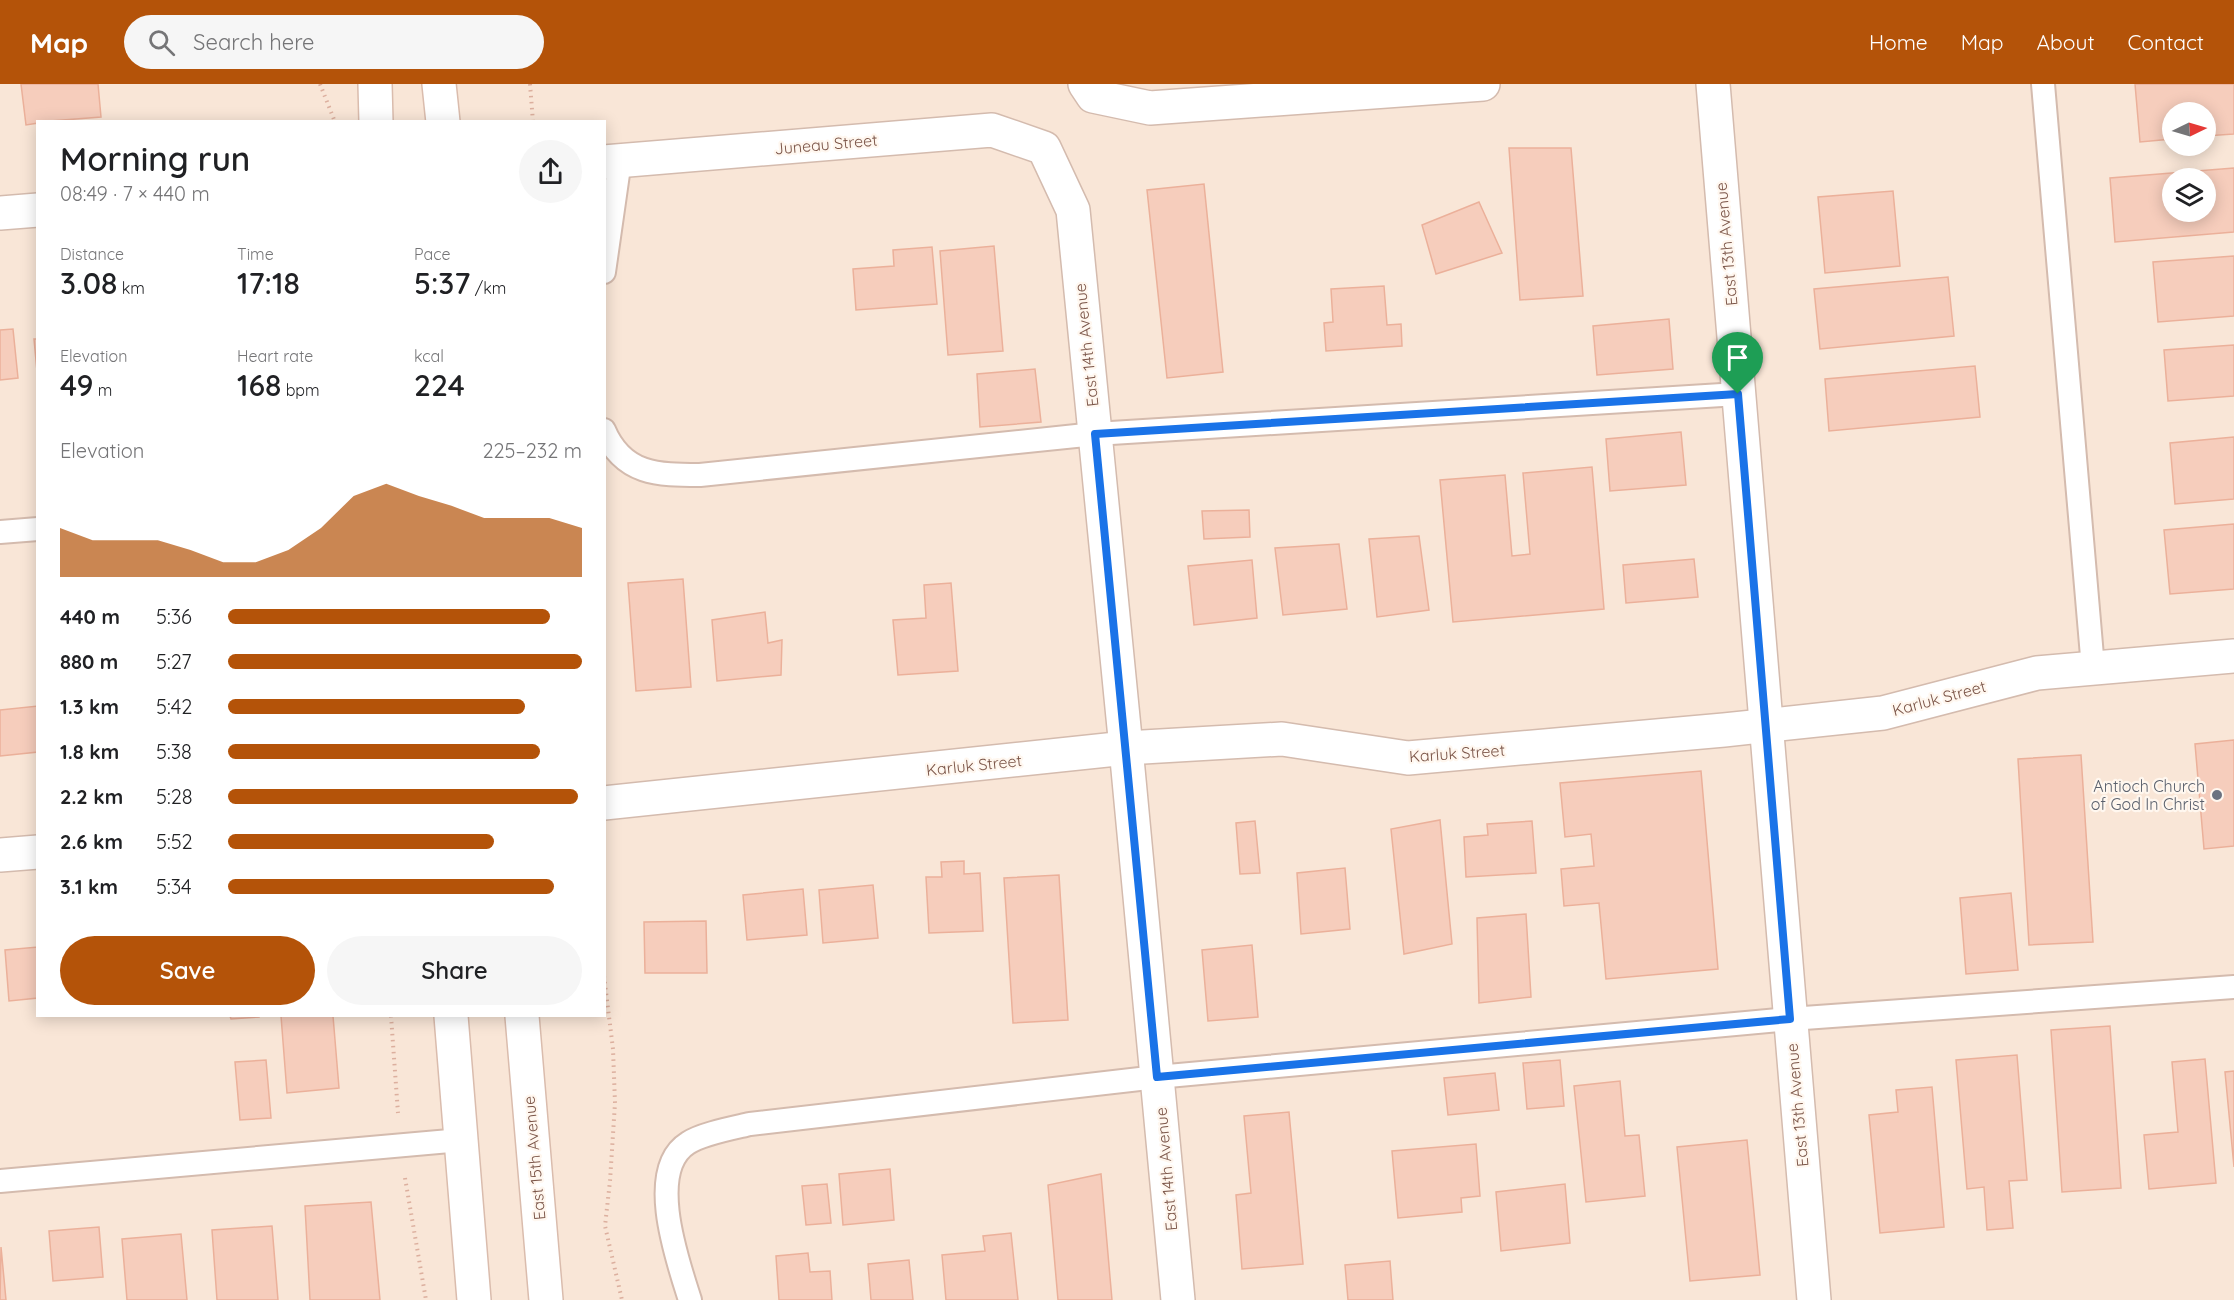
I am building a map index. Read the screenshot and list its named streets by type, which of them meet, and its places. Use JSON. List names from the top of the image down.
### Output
{
  "streets": {
    "street": [
      "Juneau Street",
      "East 13th Avenue",
      "East 14th Avenue",
      "Karluk Street",
      "East 15th Avenue"
    ]
  },
  "crossings": [
    ["Juneau Street", "East 14th Avenue"],
    ["East 13th Avenue", "Karluk Street"],
    ["East 14th Avenue", "Karluk Street"]
  ],
  "places": ["Antioch Church of God In Christ"],
  "north": "right",
  "page": {
    "header": "Map",
    "search": "Search here",
    "nav": [
      "Home",
      "Map",
      "About",
      "Contact"
    ],
    "heading": ["Morning run", "08:49 · 7 × 440 m"],
    "stats": [
      ["Distance", "3.08 km"],
      ["Time", "17:18"],
      ["Pace", "5:37 /km"],
      ["Elevation", "49 m"],
      ["Heart rate", "168 bpm"],
      ["kcal", "224"]
    ],
    "chart": ["Elevation", "225–232 m"],
    "list": [
      {
        "name": "440 m",
        "note": "5:36"
      },
      {
        "name": "880 m",
        "note": "5:27"
      },
      {
        "name": "1.3 km",
        "note": "5:42"
      },
      {
        "name": "1.8 km",
        "note": "5:38"
      },
      {
        "name": "2.2 km",
        "note": "5:28"
      },
      {
        "name": "2.6 km",
        "note": "5:52"
      },
      {
        "name": "3.1 km",
        "note": "5:34"
      }
    ],
    "buttons": ["Save", "Share"]
  }
}
